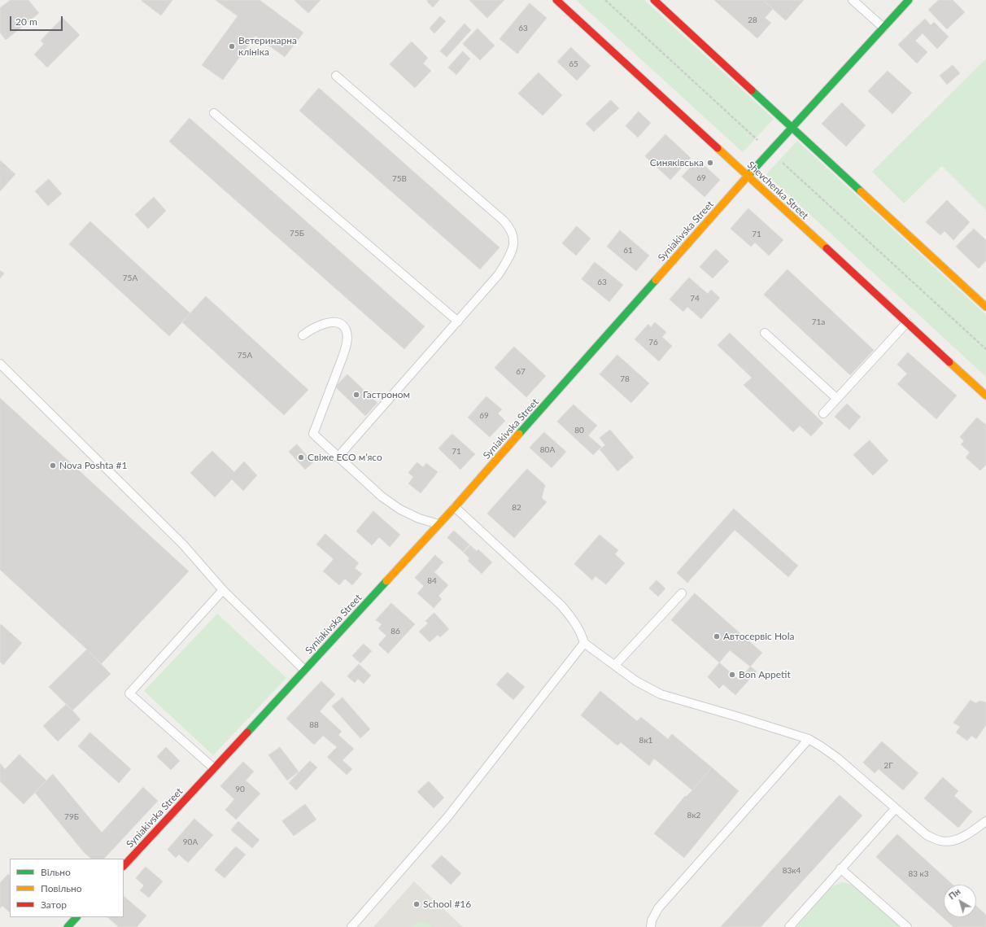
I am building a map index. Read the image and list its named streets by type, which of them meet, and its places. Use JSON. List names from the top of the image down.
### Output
{
  "streets": {
    "street": ["Shevchenka Street", "Syniakivska Street"]
  },
  "crossings": [
    ["Shevchenka Street", "Syniakivska Street"]
  ],
  "places": [
    "Ветеринарна клініка",
    "Синяківська",
    "Гастроном",
    "Свіже ECO м’ясо",
    "Nova Poshta #1",
    "Автосервіс Hola",
    "Bon Appetit",
    "School #16"
  ],
  "house_numbers": [
    "28",
    "63",
    "65",
    "69",
    "75В",
    "75Б",
    "71",
    "61",
    "75А",
    "63",
    "74",
    "71а",
    "76",
    "75А",
    "67",
    "78",
    "69",
    "80",
    "80А",
    "71",
    "82",
    "84",
    "86",
    "88",
    "8к1",
    "2Г",
    "90",
    "8к2",
    "79Б",
    "90А",
    "83к4",
    "83 к3"
  ],
  "legend": ["Вільно", "Повільно", "Затор"],
  "scale_bar": "20 m",
  "north": "top left"
}
